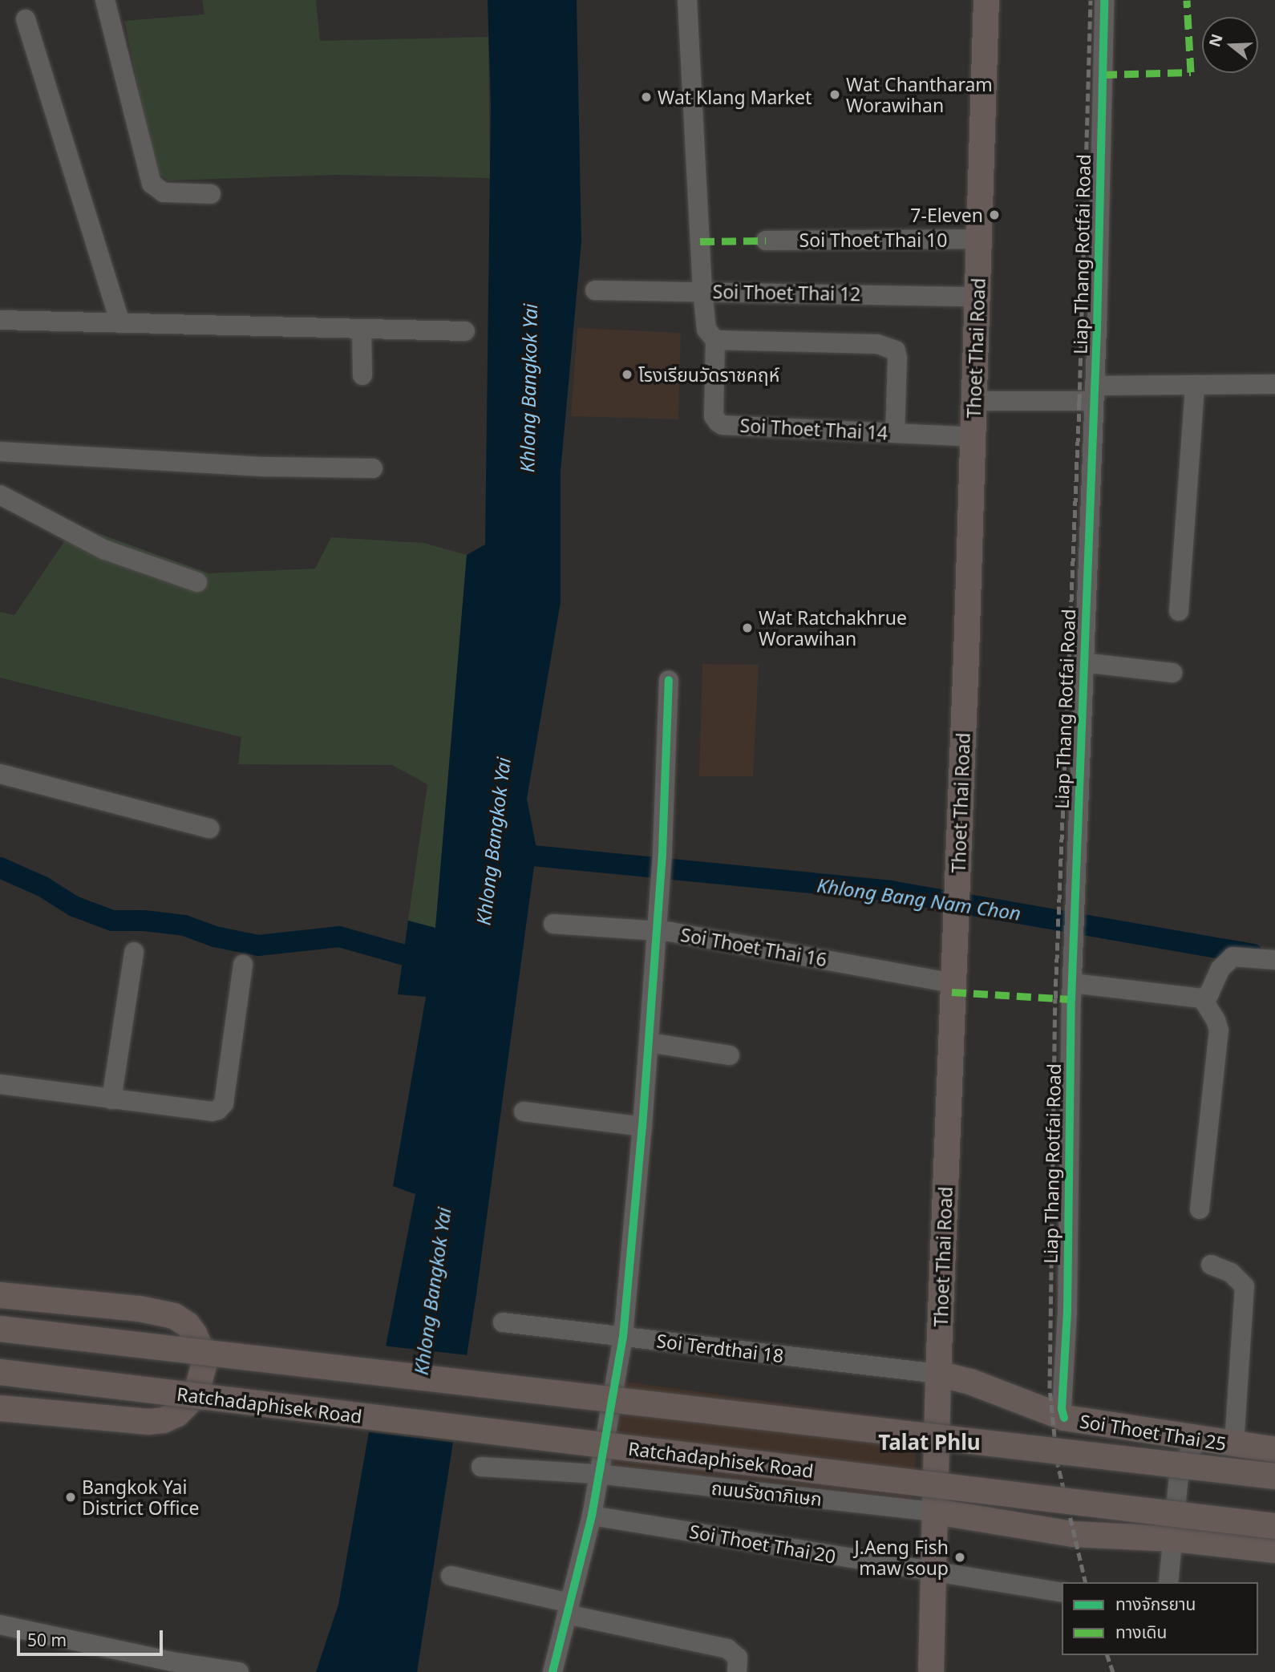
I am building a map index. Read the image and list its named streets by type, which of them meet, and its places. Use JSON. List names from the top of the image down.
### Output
{
  "streets": {
    "main road": ["Thoet Thai Road", "Ratchadaphisek Road", "Soi Thoet Thai 25"],
    "street": [
      "Soi Thoet Thai 10",
      "Liap Thang Rotfai Road",
      "Soi Thoet Thai 12",
      "Soi Thoet Thai 14",
      "Soi Thoet Thai 16",
      "Soi Terdthai 18",
      "ถนนรัชดาภิเษก",
      "Soi Thoet Thai 20"
    ]
  },
  "crossings": [
    ["Soi Thoet Thai 10", "Thoet Thai Road"],
    ["Liap Thang Rotfai Road", "Soi Thoet Thai 25"],
    ["Soi Thoet Thai 12", "Thoet Thai Road"],
    ["Soi Thoet Thai 12", "Soi Thoet Thai 14"],
    ["Thoet Thai Road", "Soi Thoet Thai 14"],
    ["Thoet Thai Road", "Soi Thoet Thai 16"],
    ["Thoet Thai Road", "Soi Terdthai 18"],
    ["Thoet Thai Road", "Soi Thoet Thai 25"],
    ["Thoet Thai Road", "ถนนรัชดาภิเษก"],
    ["Thoet Thai Road", "Soi Thoet Thai 20"],
    ["Soi Terdthai 18", "Soi Thoet Thai 25"]
  ],
  "districts": ["Talat Phlu"],
  "water": ["Khlong Bangkok Yai", "Khlong Bang Nam Chon"],
  "places": [
    "Wat Chantharam Worawihan",
    "Wat Klang Market",
    "7-Eleven",
    "โรงเรียนวัดราชคฤห์",
    "Wat Ratchakhrue Worawihan",
    "Bangkok Yai District Office",
    "J.Aeng Fish maw soup"
  ],
  "legend": ["ทางจักรยาน", "ทางเดิน"],
  "scale_bar": "50 m",
  "north": "left"
}
